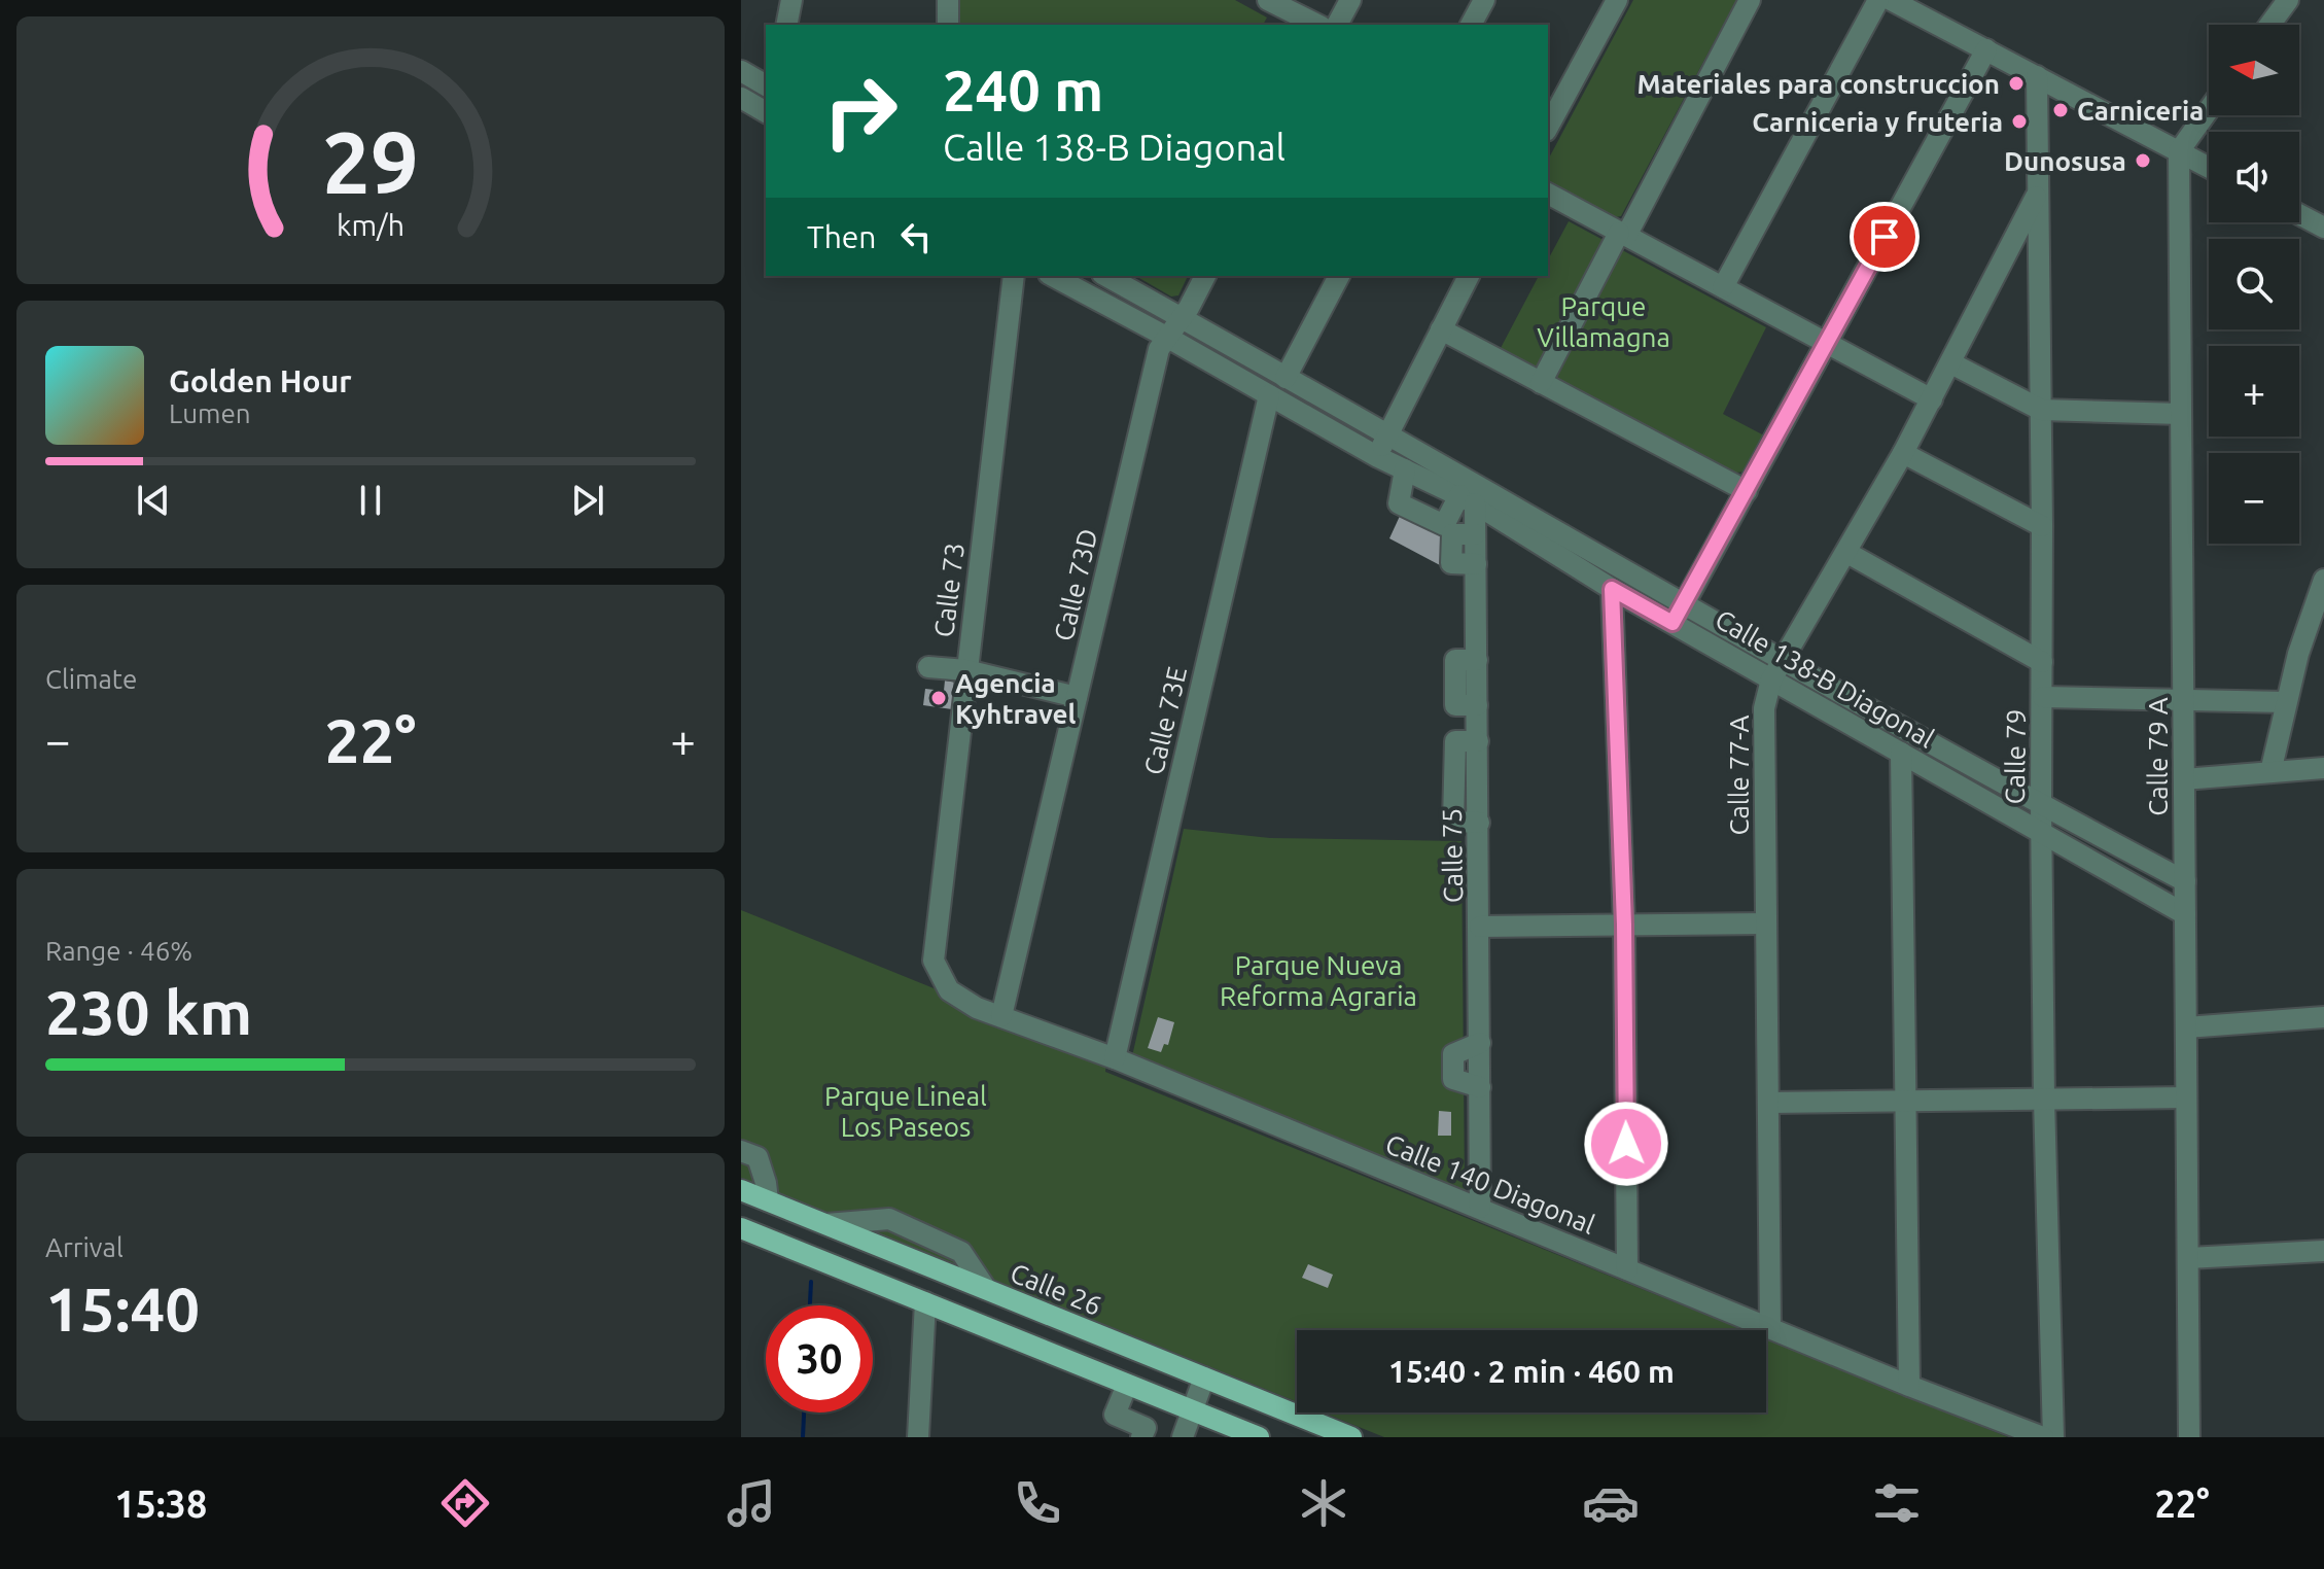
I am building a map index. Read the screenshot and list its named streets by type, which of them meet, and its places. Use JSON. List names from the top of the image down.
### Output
{
  "streets": {
    "main road": ["Calle 26"],
    "street": [
      "Calle 73D",
      "Calle 73",
      "Calle 138-B Diagonal",
      "Calle 73E",
      "Calle 79",
      "Calle 79 A",
      "Calle 77-A",
      "Calle 75",
      "Calle 140 Diagonal"
    ]
  },
  "crossings": [
    ["Calle 73D", "Calle 138-B Diagonal"],
    ["Calle 73D", "Calle 140 Diagonal"],
    ["Calle 73", "Calle 140 Diagonal"],
    ["Calle 138-B Diagonal", "Calle 73E"],
    ["Calle 138-B Diagonal", "Calle 79"],
    ["Calle 138-B Diagonal", "Calle 79 A"],
    ["Calle 138-B Diagonal", "Calle 77-A"],
    ["Calle 138-B Diagonal", "Calle 75"],
    ["Calle 73E", "Calle 140 Diagonal"],
    ["Calle 79", "Calle 77-A"],
    ["Calle 77-A", "Calle 140 Diagonal"],
    ["Calle 75", "Calle 140 Diagonal"]
  ],
  "parks": ["Parque Villamagna", "Parque Nueva Reforma Agraria", "Parque Lineal Los Paseos"],
  "places": [
    "Materiales para construccion",
    "Carniceria",
    "Carniceria y fruteria",
    "Dunosusa",
    "Agencia Kyhtravel"
  ],
  "north": "left",
  "page": {
    "map_buttons": ["+", "−"],
    "turn": ["240 m", "Calle 138-B Diagonal"],
    "then": "Then",
    "song": ["Golden Hour", "Lumen"],
    "tile": [
      "Climate",
      ["Range · 46%", "230 km"],
      ["Arrival", "15:40"]
    ],
    "heat": ["−", "22°", "+"],
    "limit": "30",
    "trip": "15:40 · 2 min · 460 m",
    "tabs": ["15:38", "22°"],
    "gauge": ["29", "km/h"]
  }
}
